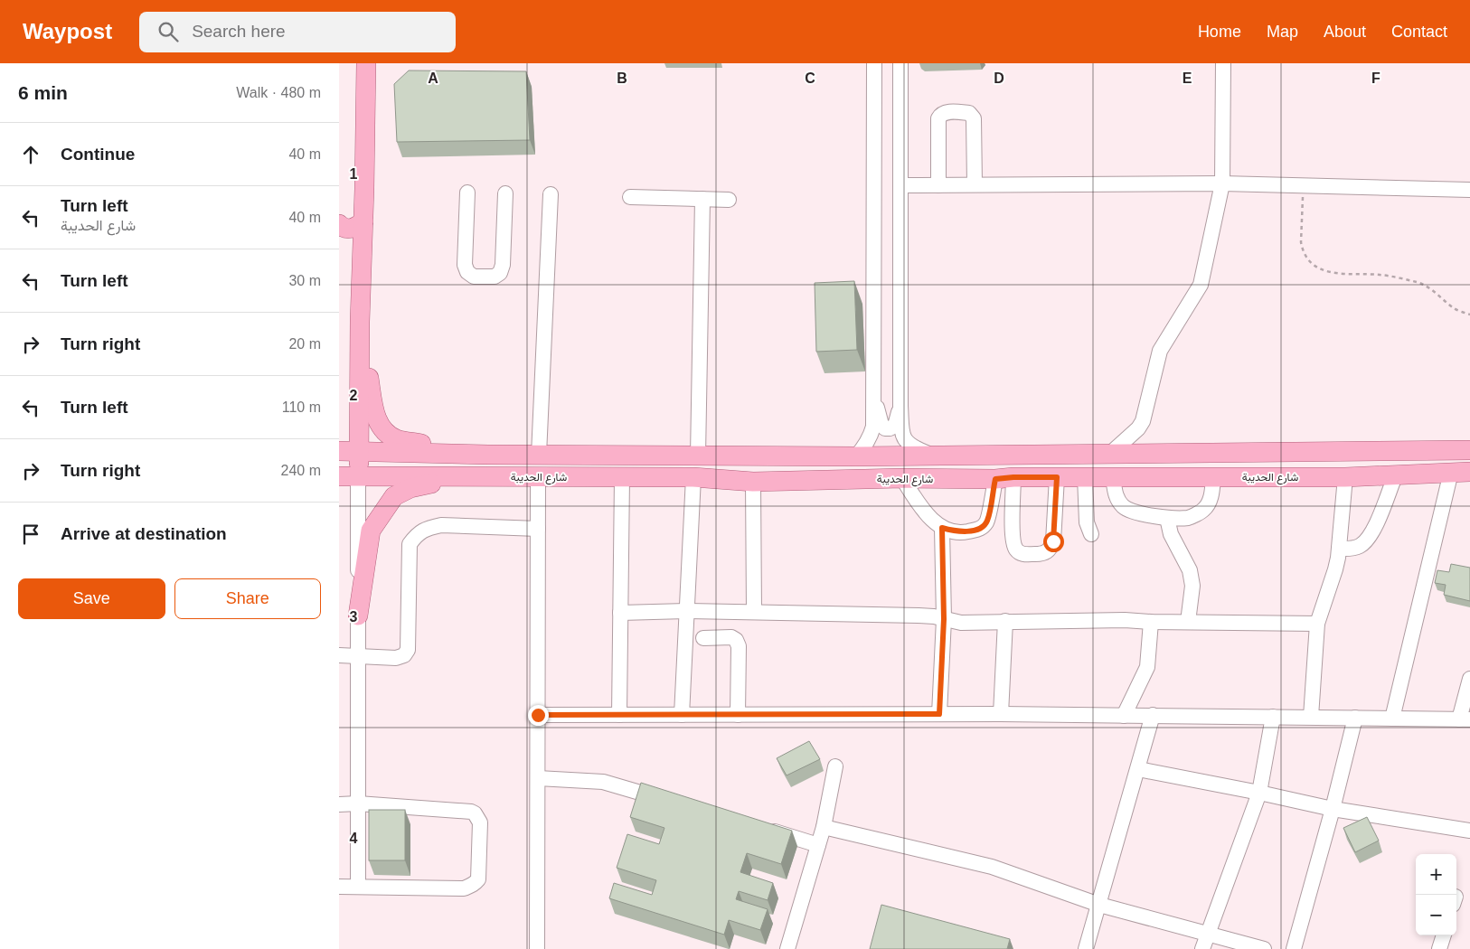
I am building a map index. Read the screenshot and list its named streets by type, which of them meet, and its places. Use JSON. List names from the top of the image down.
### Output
{
  "streets": {
    "main road": ["شارع الحديبة"]
  },
  "page": {
    "header": "Waypost",
    "search": "Search here",
    "nav": [
      "Home",
      "Map",
      "About",
      "Contact"
    ],
    "heading": ["6 min", "Walk · 480 m"],
    "list": [
      ["Continue", "40 m"],
      ["Turn left", "شارع الحديبة", "40 m"],
      ["Turn left", "30 m"],
      ["Turn right", "20 m"],
      ["Turn left", "110 m"],
      ["Turn right", "240 m"],
      "Arrive at destination"
    ],
    "buttons": ["Save", "Share"],
    "map_buttons": ["+", "−"]
  },
  "grid": {
    "columns": [
      "A",
      "B",
      "C",
      "D",
      "E",
      "F"
    ],
    "rows": [
      "1",
      "2",
      "3",
      "4"
    ]
  }
}
